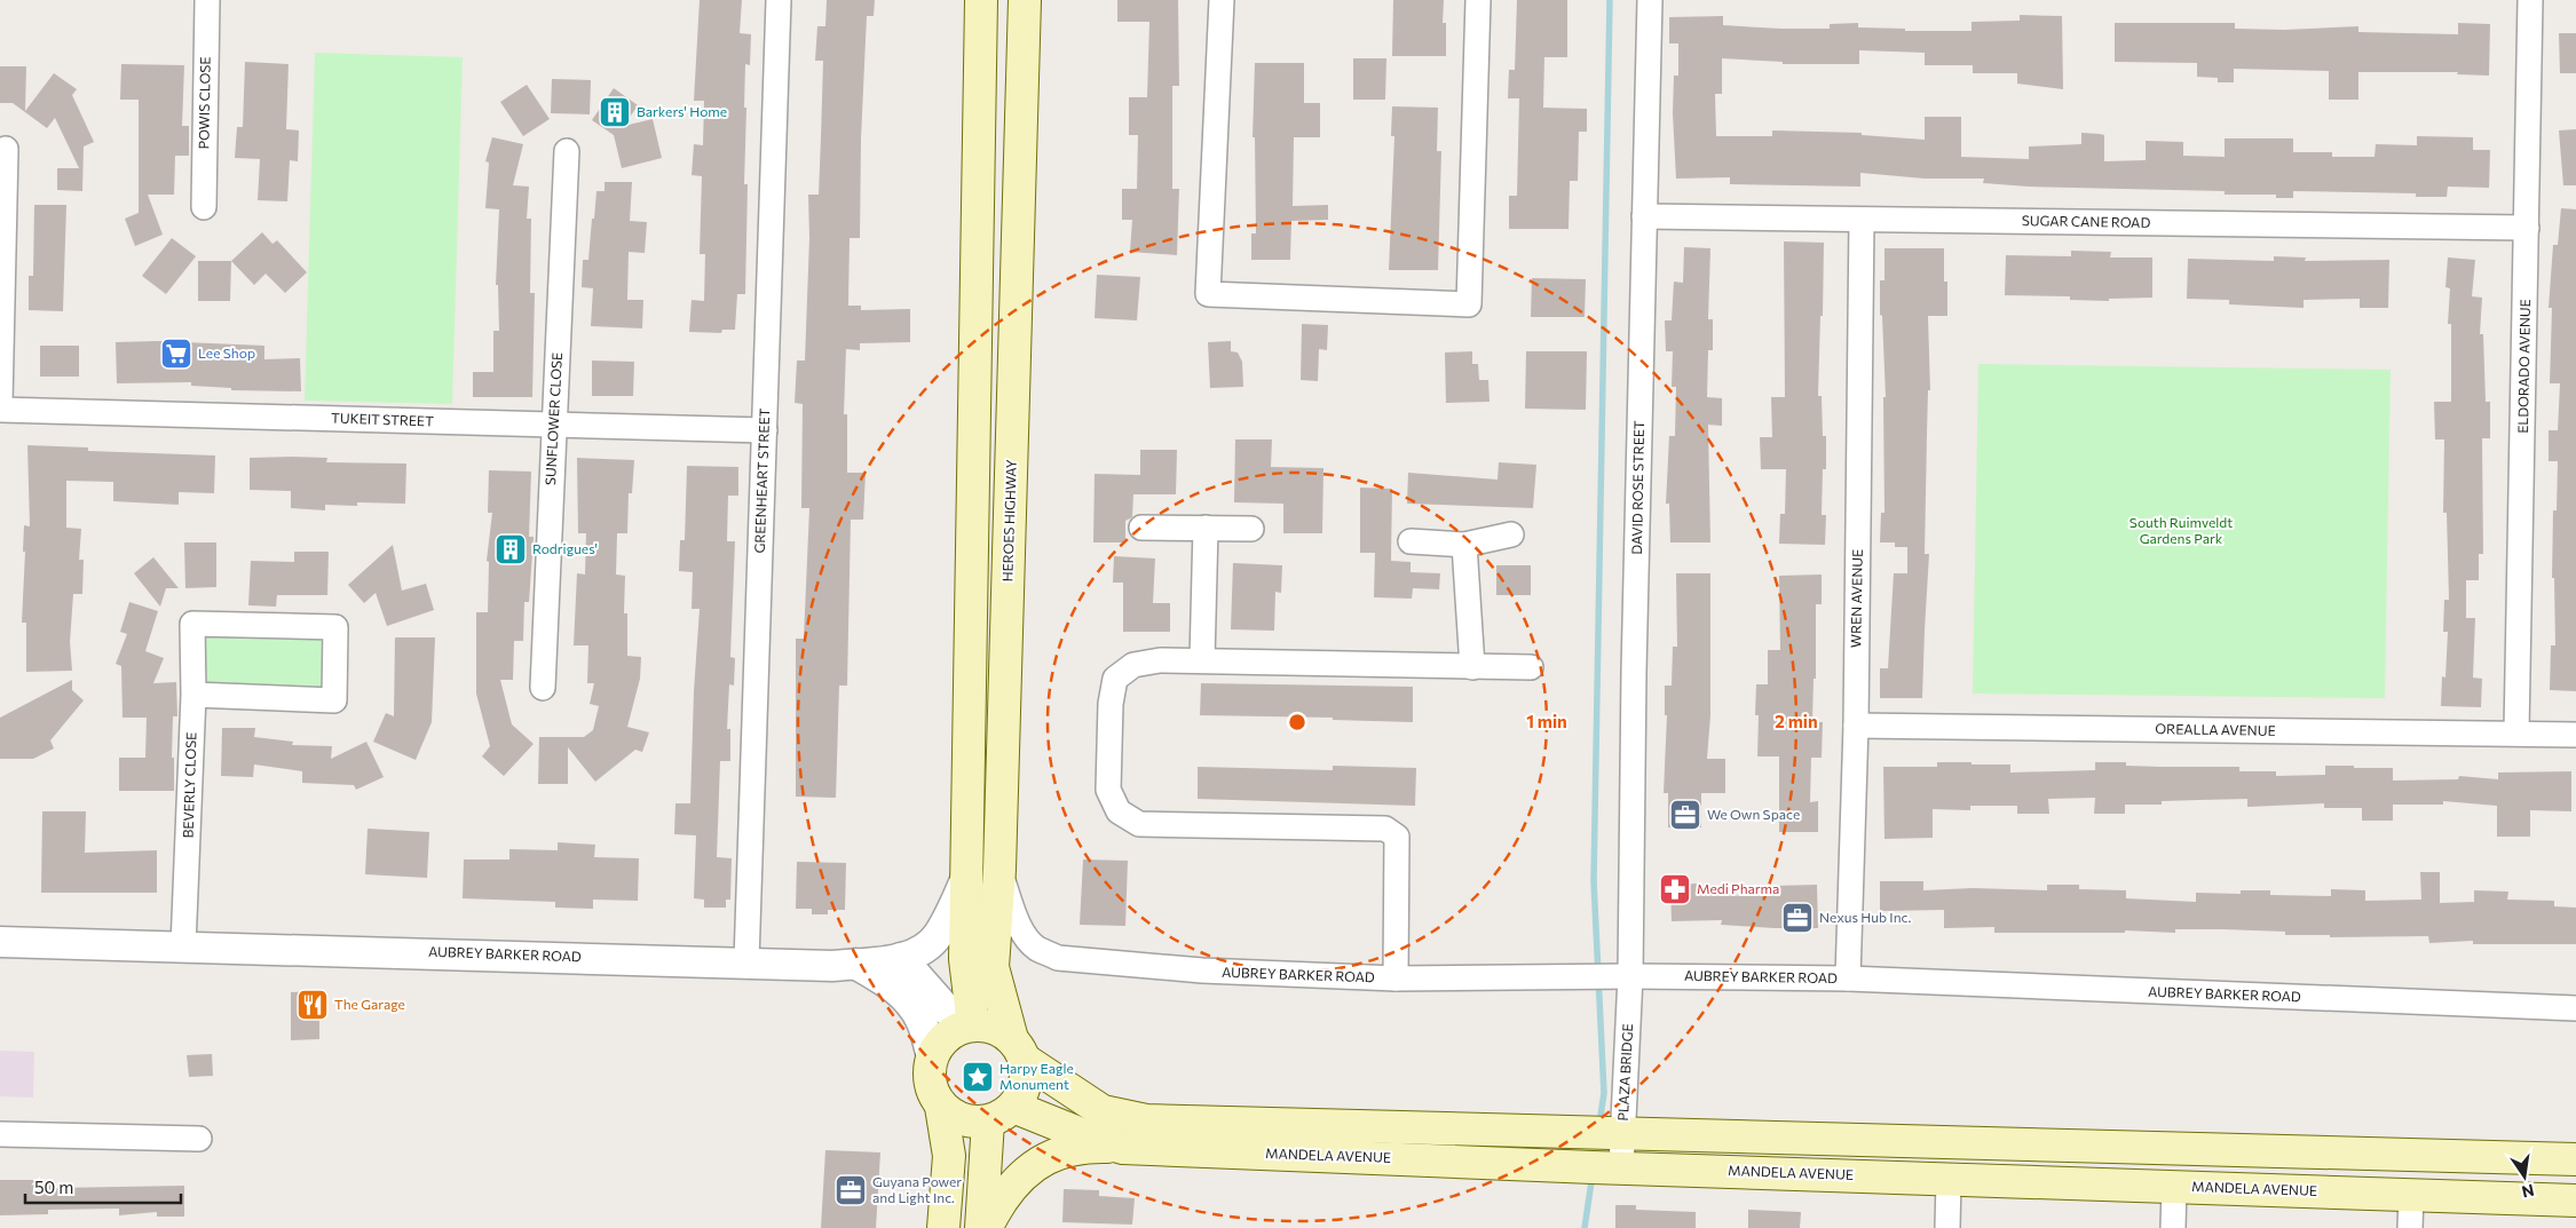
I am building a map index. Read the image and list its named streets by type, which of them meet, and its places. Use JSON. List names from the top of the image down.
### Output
{
  "streets": {
    "main road": ["HEROES HIGHWAY", "MANDELA AVENUE"],
    "street": [
      "POWIS CLOSE",
      "SUGAR CANE ROAD",
      "ELDORADO AVENUE",
      "SUNFLOWER CLOSE",
      "TUKEIT STREET",
      "GREENHEART STREET",
      "DAVID ROSE STREET",
      "WREN AVENUE",
      "OREALLA AVENUE",
      "BEVERLY CLOSE",
      "AUBREY BARKER ROAD",
      "PLAZA BRIDGE"
    ]
  },
  "crossings": [
    ["SUGAR CANE ROAD", "ELDORADO AVENUE"],
    ["SUGAR CANE ROAD", "DAVID ROSE STREET"],
    ["SUGAR CANE ROAD", "WREN AVENUE"],
    ["ELDORADO AVENUE", "OREALLA AVENUE"],
    ["SUNFLOWER CLOSE", "TUKEIT STREET"],
    ["TUKEIT STREET", "GREENHEART STREET"],
    ["GREENHEART STREET", "AUBREY BARKER ROAD"],
    ["DAVID ROSE STREET", "AUBREY BARKER ROAD"],
    ["DAVID ROSE STREET", "PLAZA BRIDGE"],
    ["HEROES HIGHWAY", "AUBREY BARKER ROAD"],
    ["HEROES HIGHWAY", "MANDELA AVENUE"],
    ["WREN AVENUE", "OREALLA AVENUE"],
    ["WREN AVENUE", "AUBREY BARKER ROAD"],
    ["BEVERLY CLOSE", "AUBREY BARKER ROAD"],
    ["AUBREY BARKER ROAD", "PLAZA BRIDGE"],
    ["PLAZA BRIDGE", "MANDELA AVENUE"]
  ],
  "parks": ["South Ruimveldt Gardens Park"],
  "places": {
    "building": ["Barkers' Home", "Rodrigues'"],
    "supermarket": ["Lee Shop"],
    "office": ["We Own Space", "Nexus Hub Inc.", "Guyana Power and Light Inc."],
    "pharmacy": ["Medi Pharma"],
    "restaurant": ["The Garage"],
    "place": ["Harpy Eagle Monument"]
  },
  "scale_bar": "50 m",
  "north": "bottom",
  "rings": ["1 min", "2 min"]
}
